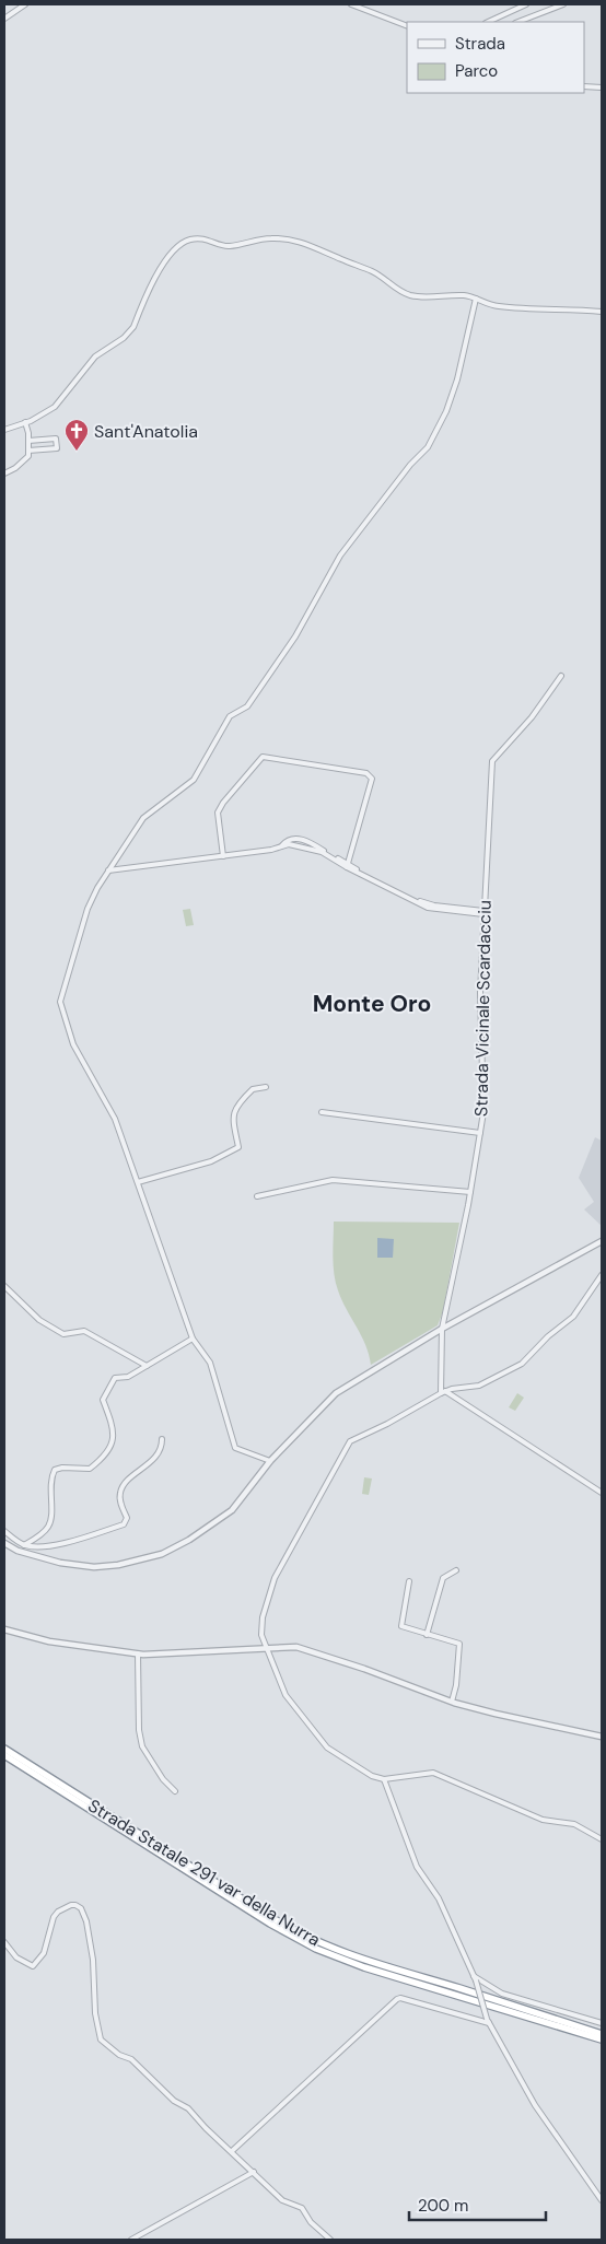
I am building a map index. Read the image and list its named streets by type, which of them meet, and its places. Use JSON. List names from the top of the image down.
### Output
{
  "streets": {
    "highway": ["Strada Statale 291 var della Nurra"],
    "street": ["Strada Vicinale Scardacciu"]
  },
  "districts": ["Monte Oro"],
  "places": {
    "church": ["Sant'Anatolia"]
  },
  "legend": ["Strada", "Parco"],
  "scale_bar": "200 m"
}
